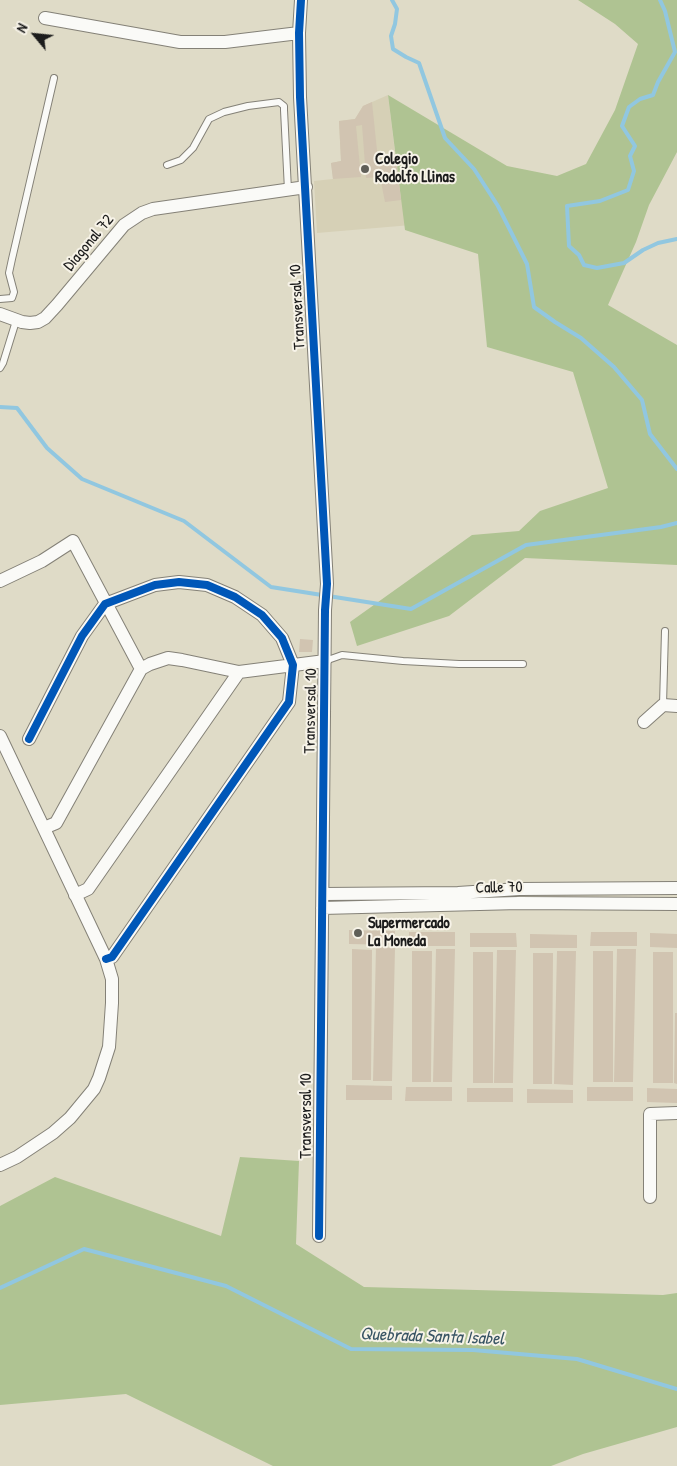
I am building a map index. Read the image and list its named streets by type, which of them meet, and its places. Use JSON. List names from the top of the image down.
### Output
{
  "streets": {
    "street": ["Diagonal 72", "Transversal 10", "Calle 70"]
  },
  "crossings": [
    ["Diagonal 72", "Transversal 10"],
    ["Transversal 10", "Calle 70"]
  ],
  "water": ["Quebrada Santa Isabel"],
  "places": ["Colegio Rodolfo Llinas", "Supermercado La Moneda"],
  "north": "top left"
}
